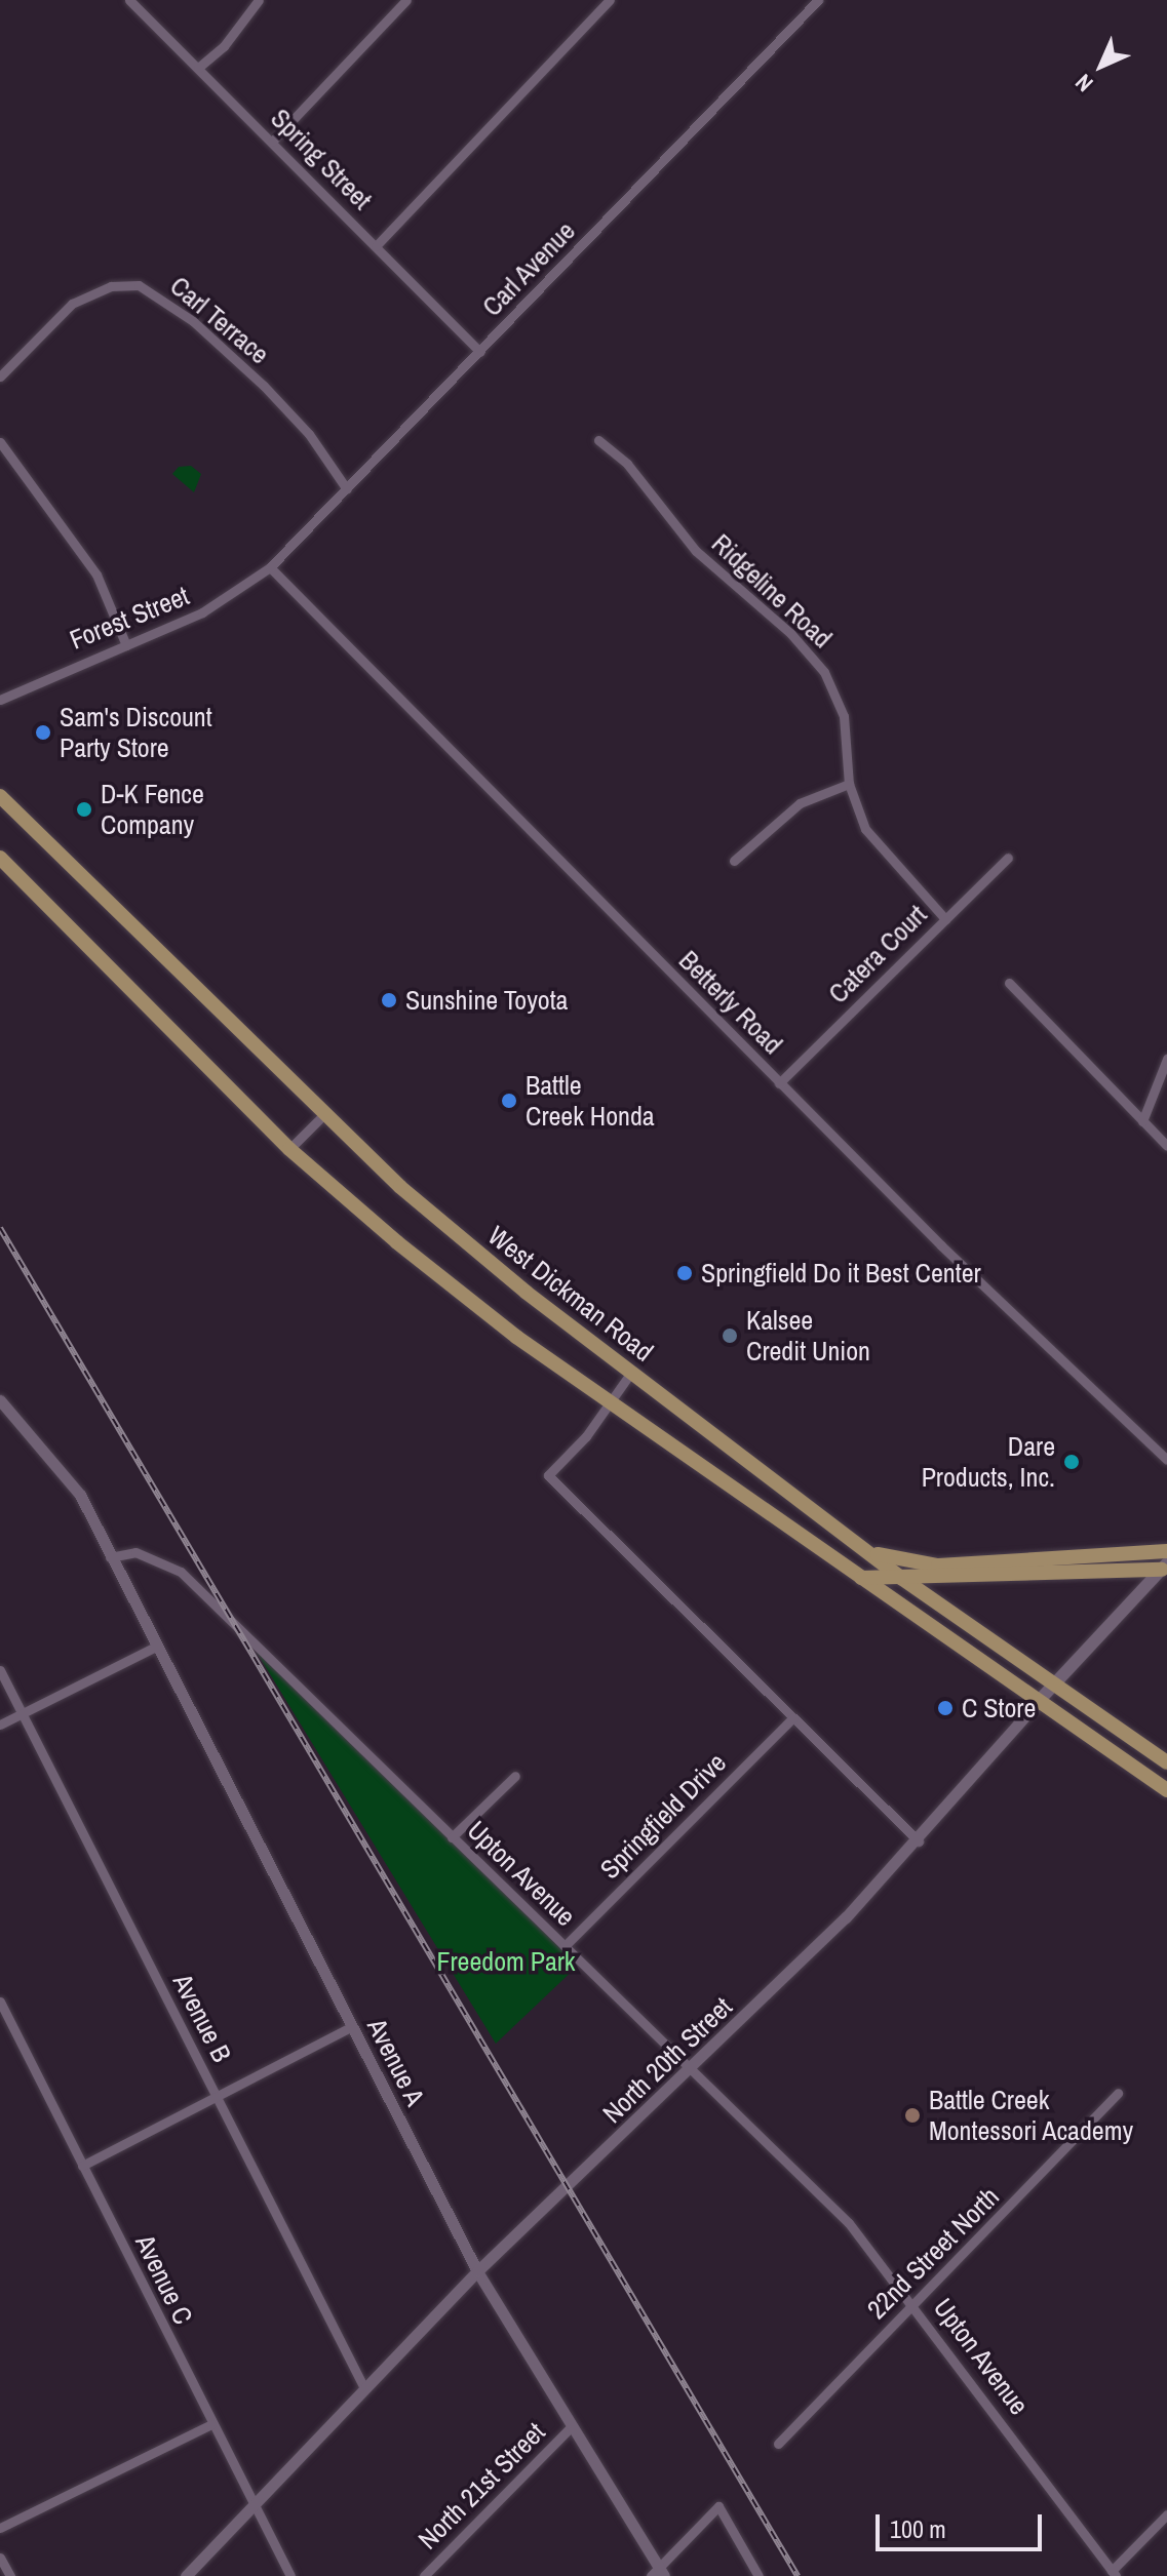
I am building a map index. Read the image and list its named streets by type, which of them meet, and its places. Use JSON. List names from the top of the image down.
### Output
{
  "streets": {
    "main road": ["West Dickman Road", "North 20th Street"],
    "street": [
      "Spring Street",
      "Carl Avenue",
      "Carl Terrace",
      "Ridgeline Road",
      "Forest Street",
      "Catera Court",
      "Betterly Road",
      "Springfield Drive",
      "Upton Avenue",
      "Avenue B",
      "Avenue A",
      "22nd Street North",
      "Avenue C",
      "North 21st Street"
    ]
  },
  "crossings": [
    ["Spring Street", "Carl Avenue"],
    ["Carl Avenue", "Carl Terrace"],
    ["Carl Avenue", "Forest Street"],
    ["Carl Avenue", "Betterly Road"],
    ["Ridgeline Road", "Catera Court"],
    ["Forest Street", "Betterly Road"],
    ["Catera Court", "Betterly Road"],
    ["West Dickman Road", "North 20th Street"],
    ["Springfield Drive", "Upton Avenue"],
    ["Upton Avenue", "North 20th Street"],
    ["Upton Avenue", "Avenue A"],
    ["Upton Avenue", "22nd Street North"],
    ["Avenue B", "North 20th Street"],
    ["North 20th Street", "Avenue A"],
    ["North 20th Street", "Avenue C"],
    ["Avenue A", "North 21st Street"]
  ],
  "parks": ["Freedom Park"],
  "places": [
    "Sam's Discount Party Store",
    "D-K Fence Company",
    "Sunshine Toyota",
    "Battle Creek Honda",
    "Springfield Do it Best Center",
    "Kalsee Credit Union",
    "Dare Products, Inc.",
    "C Store",
    "Battle Creek Montessori Academy"
  ],
  "scale_bar": "100 m",
  "north": "bottom left"
}
